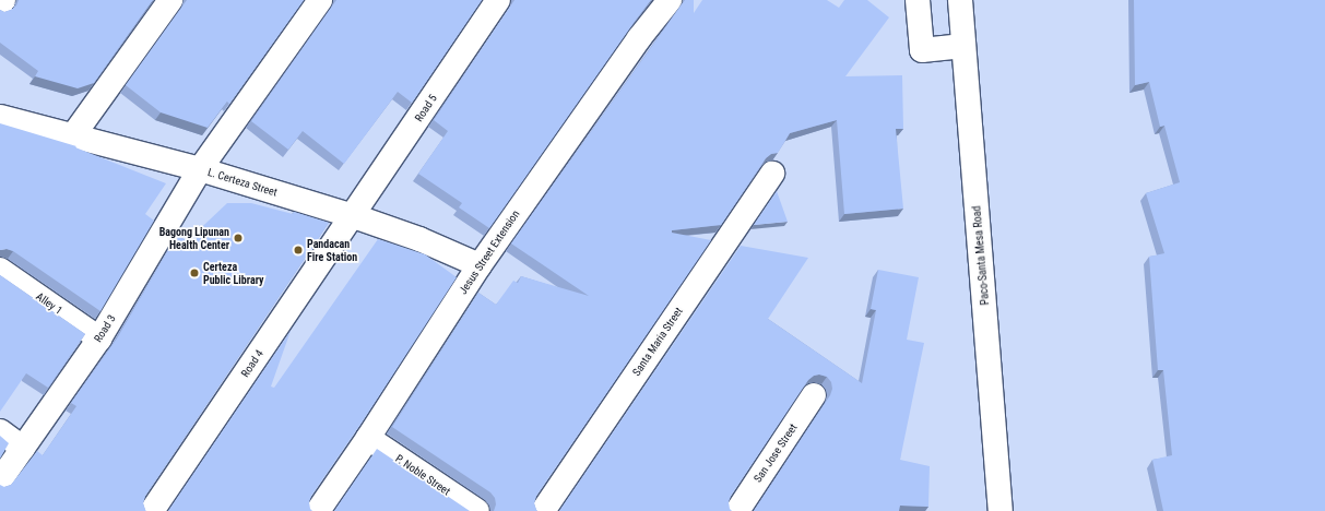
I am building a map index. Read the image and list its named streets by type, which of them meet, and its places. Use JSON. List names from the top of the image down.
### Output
{
  "streets": {
    "street": [
      "Road 5",
      "L. Certeza Street",
      "Jesus Street Extension",
      "Paco-Santa Mesa Road",
      "Alley 1",
      "Road 3",
      "Santa Maria Street",
      "Road 4",
      "San Jose Street",
      "P. Noble Street"
    ]
  },
  "crossings": [
    ["Road 5", "L. Certeza Street"],
    ["Road 5", "Road 4"],
    ["L. Certeza Street", "Jesus Street Extension"],
    ["L. Certeza Street", "Road 3"],
    ["L. Certeza Street", "Road 4"],
    ["Jesus Street Extension", "P. Noble Street"],
    ["Alley 1", "Road 3"]
  ],
  "places": ["Bagong Lipunan Health Center", "Pandacan Fire Station", "Certeza Public Library"]
}
